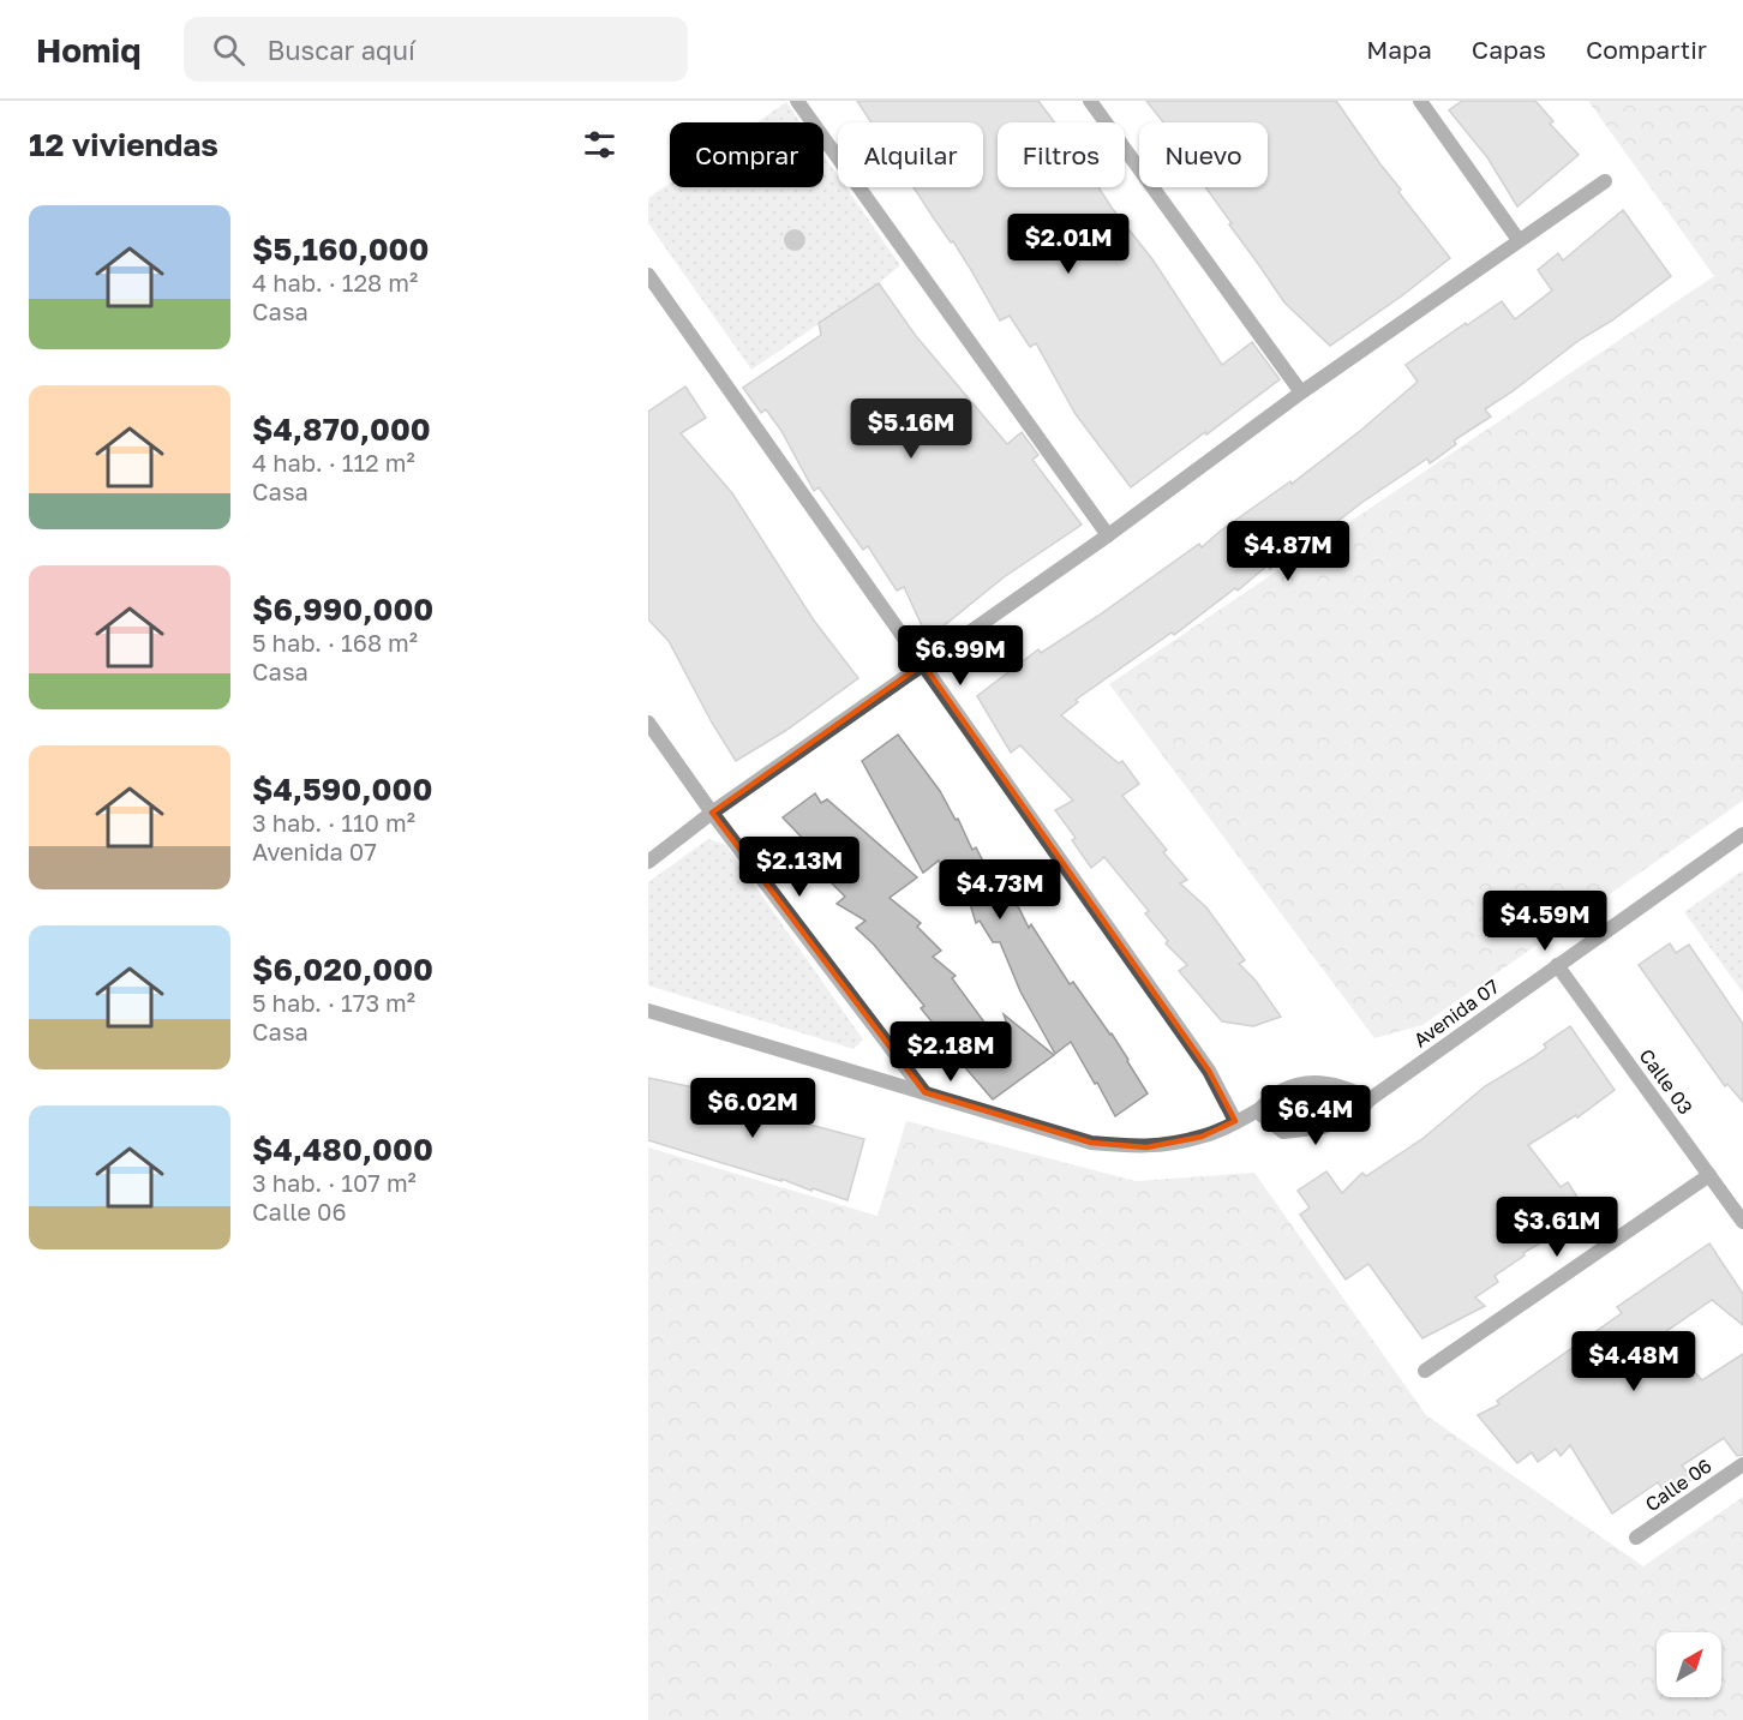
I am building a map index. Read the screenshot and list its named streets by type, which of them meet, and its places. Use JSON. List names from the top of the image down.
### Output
{
  "streets": {
    "street": ["Avenida 07", "Calle 03", "Calle 06"]
  },
  "crossings": [
    ["Avenida 07", "Calle 03"]
  ],
  "north": "top right",
  "page": {
    "header": "Homiq",
    "search": "Buscar aquí",
    "nav": ["Mapa", "Capas", "Compartir"],
    "heading": "12 viviendas",
    "chip": [
      "Comprar",
      "Alquilar",
      "Filtros",
      "Nuevo"
    ],
    "list": [
      {
        "name": "$5,160,000",
        "note": "4 hab. · 128 m² · Casa"
      },
      {
        "name": "$4,870,000",
        "note": "4 hab. · 112 m² · Casa"
      },
      {
        "name": "$6,990,000",
        "note": "5 hab. · 168 m² · Casa"
      },
      {
        "name": "$4,590,000",
        "note": "3 hab. · 110 m² · Avenida 07"
      },
      {
        "name": "$6,020,000",
        "note": "5 hab. · 173 m² · Casa"
      },
      {
        "name": "$4,480,000",
        "note": "3 hab. · 107 m² · Calle 06"
      }
    ],
    "price": [
      "$2.01M",
      "$5.16M",
      "$4.87M",
      "$6.99M",
      "$2.13M",
      "$4.73M",
      "$4.59M",
      "$2.18M",
      "$6.02M",
      "$6.4M",
      "$3.61M",
      "$4.48M"
    ]
  }
}
